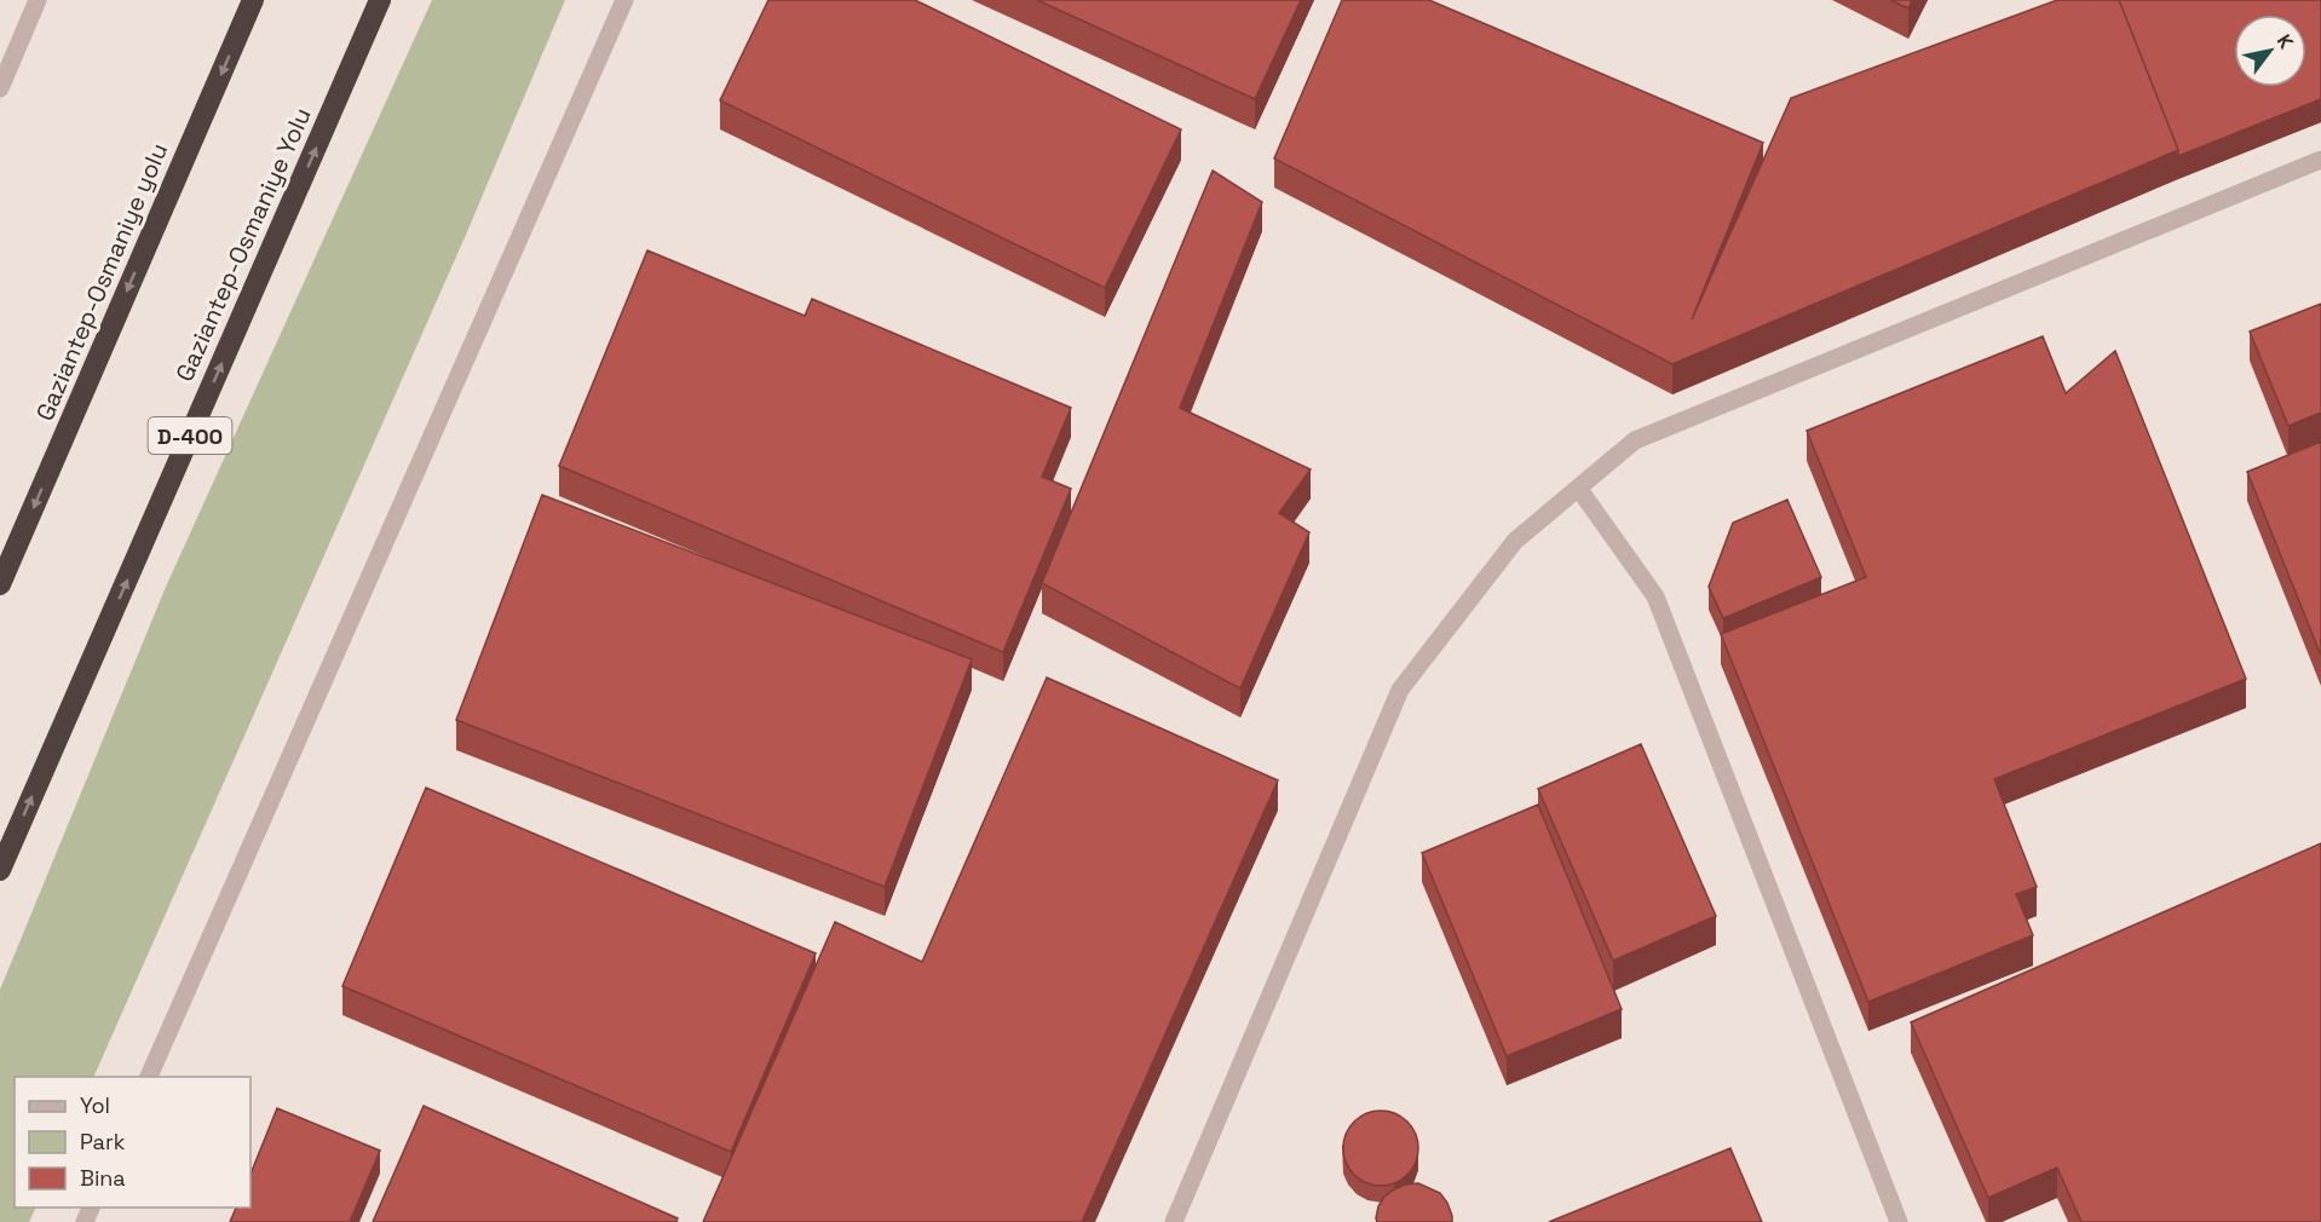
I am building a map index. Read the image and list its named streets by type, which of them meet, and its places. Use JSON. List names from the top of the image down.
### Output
{
  "streets": {
    "highway": ["Gaziantep-Osmaniye Yolu", "Gaziantep-Osmaniye yolu", "D-400"]
  },
  "one_way": ["Gaziantep-Osmaniye Yolu", "Gaziantep-Osmaniye yolu"],
  "legend": ["Yol", "Park", "Bina"],
  "north": "top right"
}
